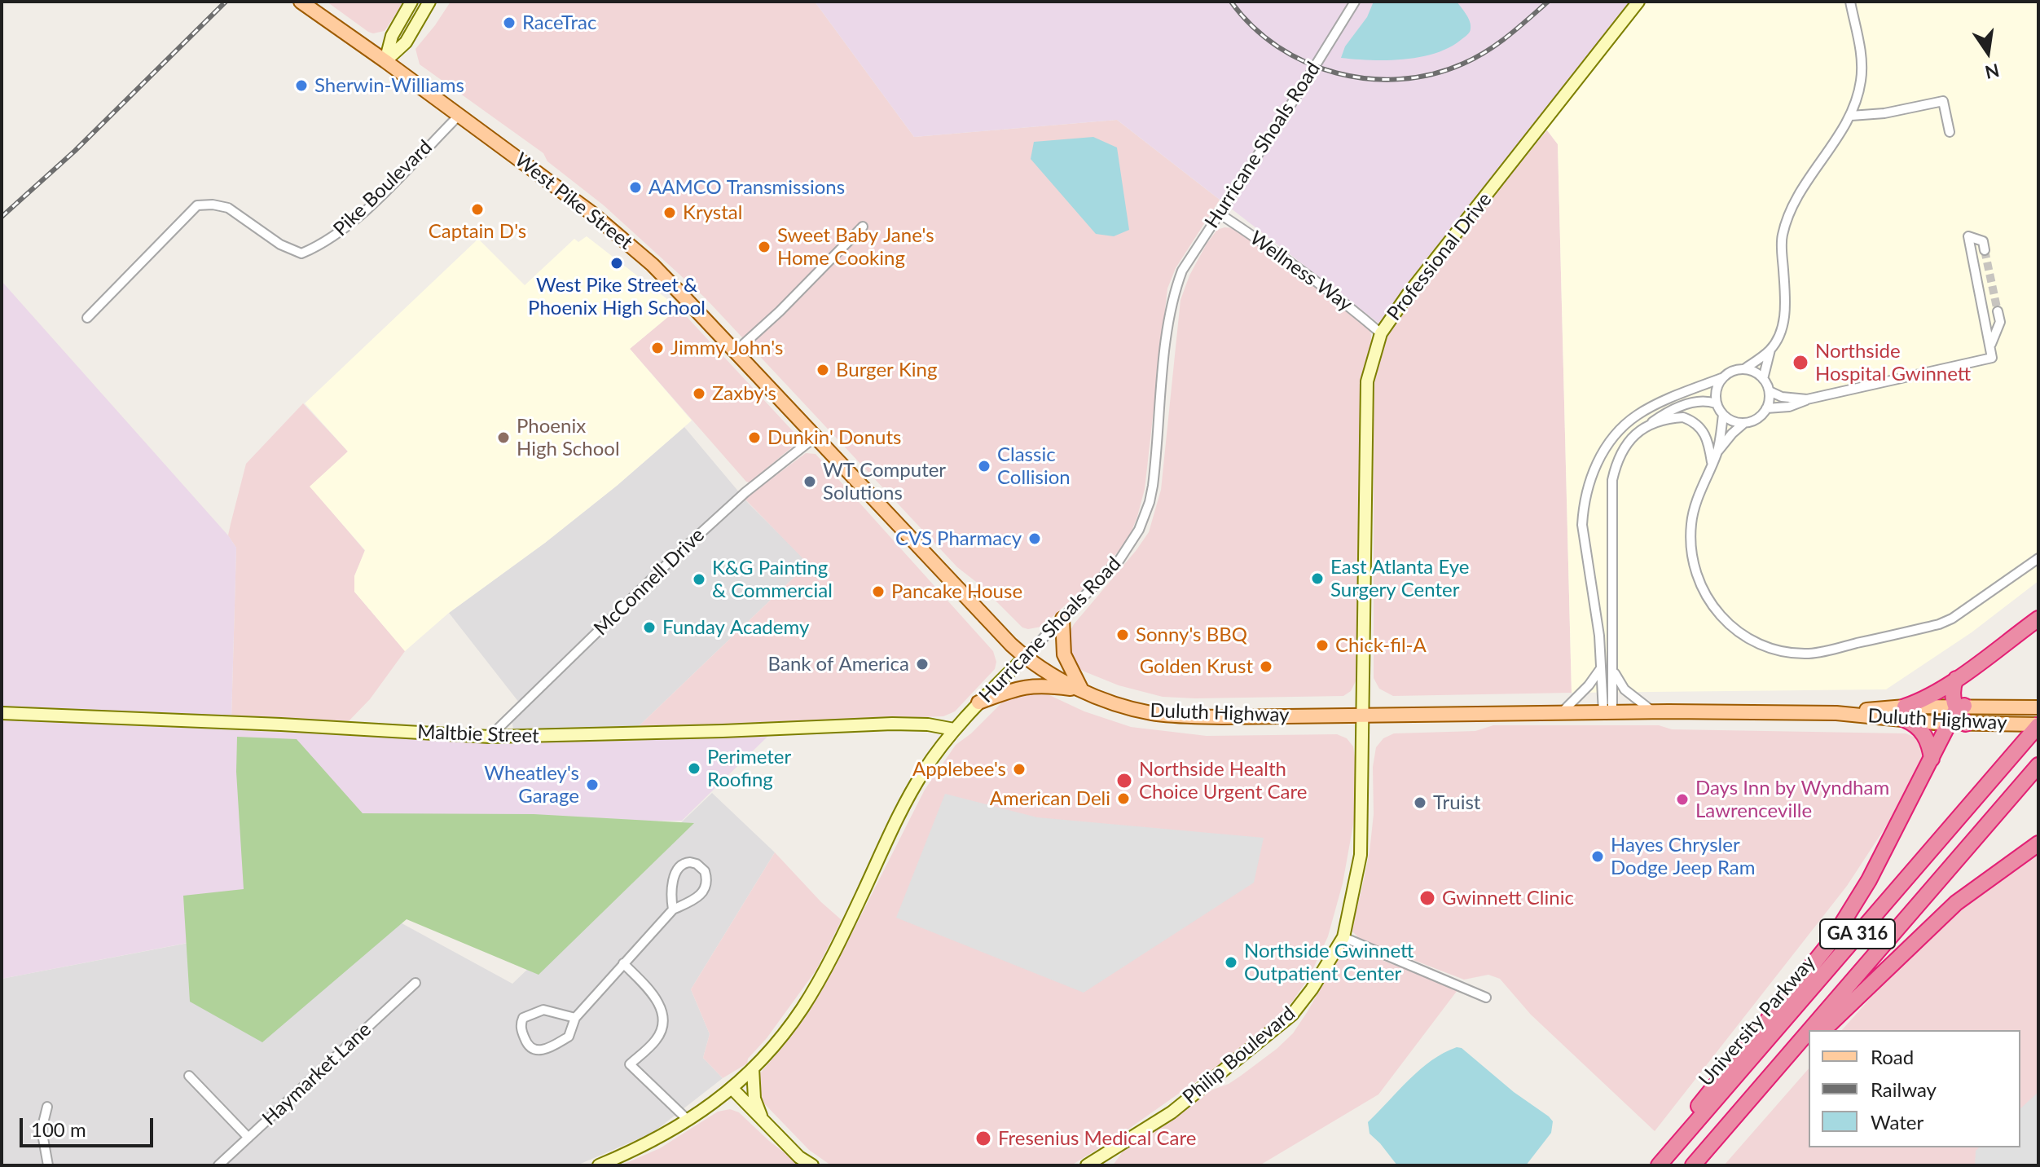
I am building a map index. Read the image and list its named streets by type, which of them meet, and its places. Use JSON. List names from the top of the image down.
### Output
{
  "streets": {
    "highway": ["GA 316", "University Parkway"],
    "main road": ["West Pike Street", "Duluth Highway"],
    "street": [
      "Hurricane Shoals Road",
      "Pike Boulevard",
      "Professional Drive",
      "Wellness Way",
      "McConnell Drive",
      "Maltbie Street",
      "Philip Boulevard",
      "Haymarket Lane"
    ]
  },
  "crossings": [
    ["Hurricane Shoals Road", "Wellness Way"],
    ["Hurricane Shoals Road", "Duluth Highway"],
    ["Hurricane Shoals Road", "Maltbie Street"],
    ["Pike Boulevard", "West Pike Street"],
    ["West Pike Street", "McConnell Drive"],
    ["West Pike Street", "Duluth Highway"],
    ["Professional Drive", "Wellness Way"],
    ["Professional Drive", "Duluth Highway"],
    ["Professional Drive", "Philip Boulevard"],
    ["McConnell Drive", "Duluth Highway"],
    ["McConnell Drive", "Maltbie Street"],
    ["Duluth Highway", "University Parkway"],
    ["Duluth Highway", "Philip Boulevard"]
  ],
  "places": [
    "RaceTrac",
    "Sherwin-Williams",
    "AAMCO Transmissions",
    "Captain D's",
    "Krystal",
    "Sweet Baby Jane's Home Cooking",
    "West Pike Street & Phoenix High School",
    "Jimmy John's",
    "Northside Hospital Gwinnett",
    "Burger King",
    "Zaxby's",
    "Phoenix High School",
    "Dunkin' Donuts",
    "Classic Collision",
    "WT Computer Solutions",
    "CVS Pharmacy",
    "East Atlanta Eye Surgery Center",
    "K&G Painting & Commercial",
    "Pancake House",
    "Funday Academy",
    "Sonny's BBQ",
    "Chick-fil-A",
    "Bank of America",
    "Golden Krust",
    "Perimeter Roofing",
    "Applebee's",
    "Northside Health Choice Urgent Care",
    "Wheatley's Garage",
    "American Deli",
    "Days Inn by Wyndham Lawrenceville",
    "Truist",
    "Hayes Chrysler Dodge Jeep Ram",
    "Gwinnett Clinic",
    "Northside Gwinnett Outpatient Center",
    "Fresenius Medical Care"
  ],
  "legend": ["Road", "Railway", "Water"],
  "scale_bar": "100 m",
  "north": "bottom"
}
